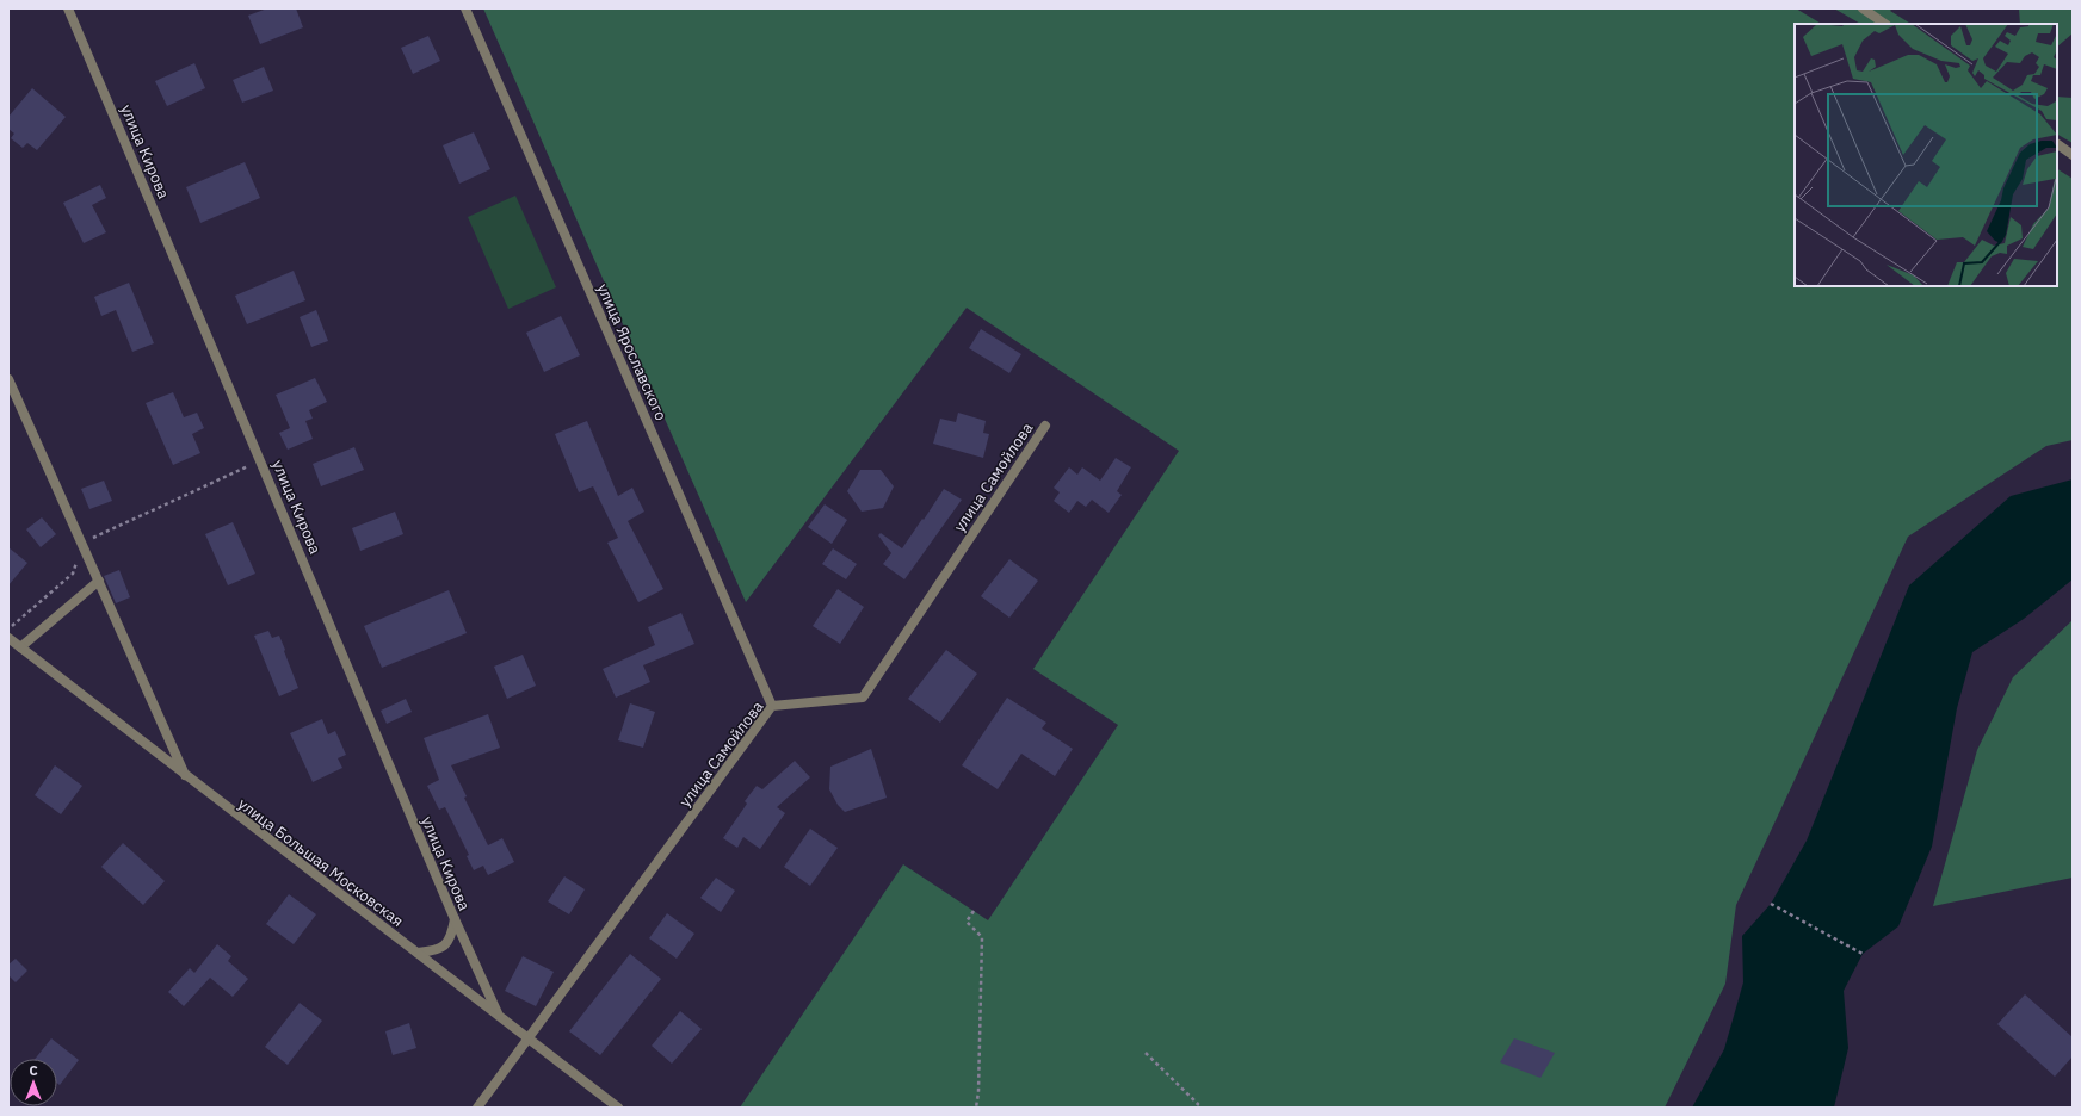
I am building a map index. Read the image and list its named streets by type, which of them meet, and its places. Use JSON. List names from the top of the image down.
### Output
{
  "streets": {
    "street": [
      "улица Кирова",
      "улица Ярославского",
      "улица Самойлова",
      "улица Большая Московская"
    ]
  },
  "crossings": [
    ["улица Кирова", "улица Большая Московская"],
    ["улица Ярославского", "улица Самойлова"],
    ["улица Самойлова", "улица Большая Московская"]
  ],
  "north": "top"
}
